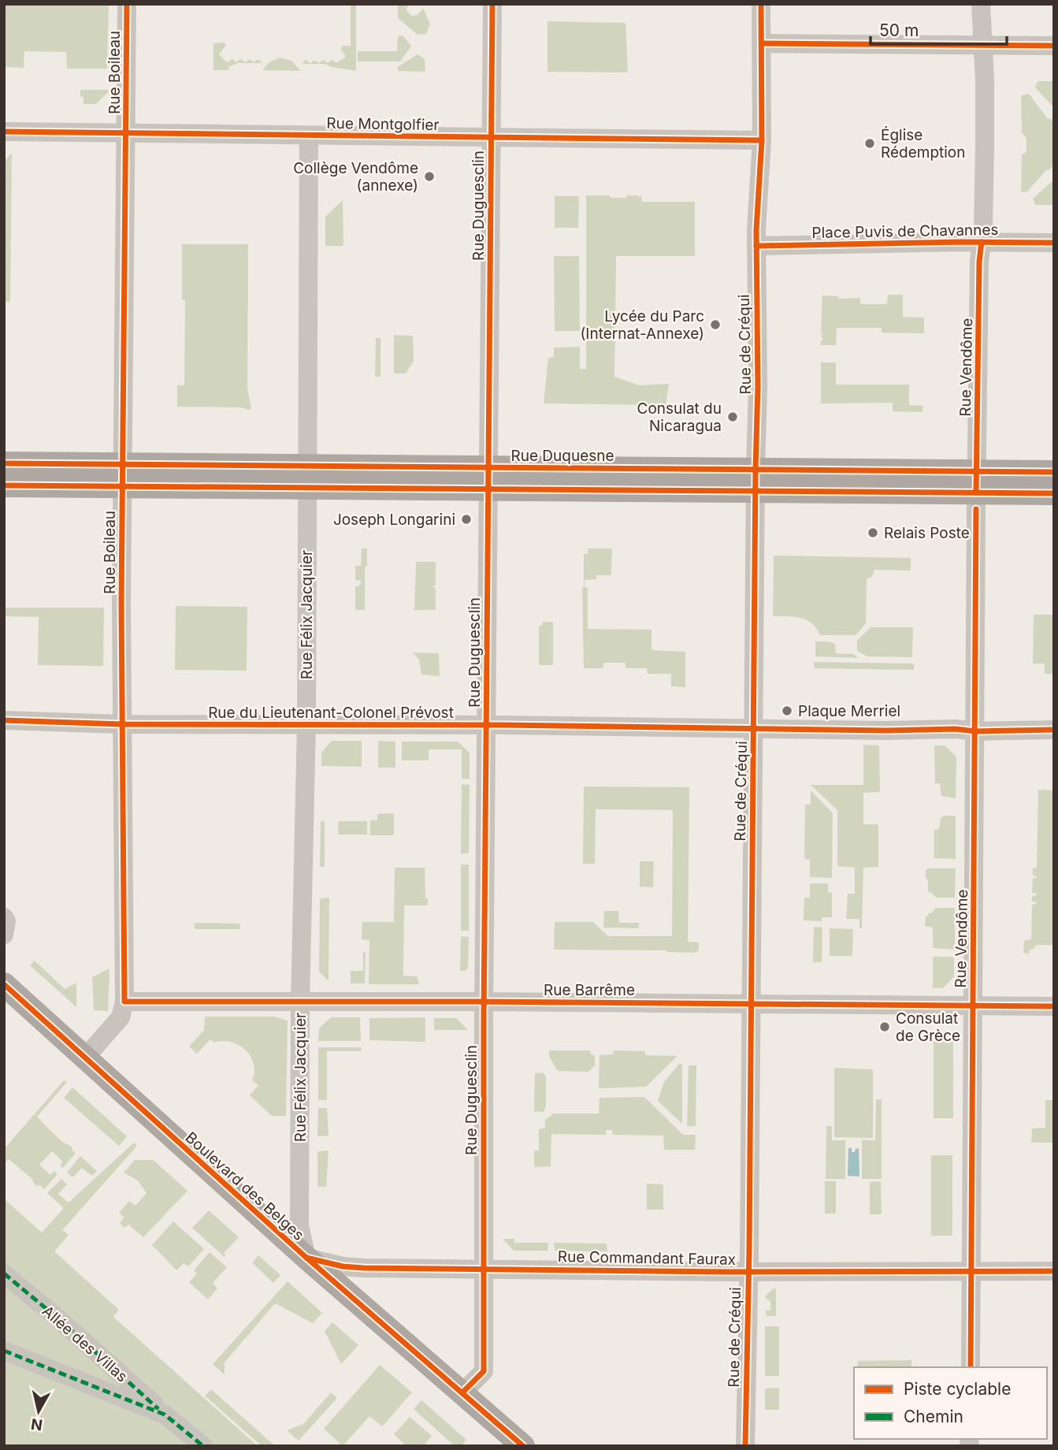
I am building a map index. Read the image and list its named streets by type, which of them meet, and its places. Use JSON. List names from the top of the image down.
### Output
{
  "streets": {
    "main road": ["Rue Duquesne", "Boulevard des Belges"],
    "street": [
      "Rue Boileau",
      "Rue Montgolfier",
      "Rue Duguesclin",
      "Place Puvis de Chavannes",
      "Rue de Créqui",
      "Rue Vendôme",
      "Rue Félix Jacquier",
      "Rue du Lieutenant-Colonel Prévost",
      "Rue Barrême",
      "Rue Commandant Faurax",
      "Allée des Villas"
    ]
  },
  "crossings": [
    ["Rue Boileau", "Rue Montgolfier"],
    ["Rue Boileau", "Rue Duquesne"],
    ["Rue Boileau", "Rue du Lieutenant-Colonel Prévost"],
    ["Rue Boileau", "Rue Barrême"],
    ["Rue Boileau", "Boulevard des Belges"],
    ["Rue Montgolfier", "Rue Duguesclin"],
    ["Rue Montgolfier", "Rue de Créqui"],
    ["Rue Montgolfier", "Rue Félix Jacquier"],
    ["Rue Duguesclin", "Rue Duquesne"],
    ["Rue Duguesclin", "Rue du Lieutenant-Colonel Prévost"],
    ["Rue Duguesclin", "Rue Barrême"],
    ["Rue Duguesclin", "Boulevard des Belges"],
    ["Rue Duguesclin", "Rue Commandant Faurax"],
    ["Place Puvis de Chavannes", "Rue de Créqui"],
    ["Place Puvis de Chavannes", "Rue Vendôme"],
    ["Rue de Créqui", "Rue Duquesne"],
    ["Rue de Créqui", "Rue du Lieutenant-Colonel Prévost"],
    ["Rue de Créqui", "Rue Barrême"],
    ["Rue de Créqui", "Rue Commandant Faurax"],
    ["Rue Vendôme", "Rue Duquesne"],
    ["Rue Vendôme", "Rue du Lieutenant-Colonel Prévost"],
    ["Rue Vendôme", "Rue Barrême"],
    ["Rue Vendôme", "Rue Commandant Faurax"],
    ["Rue Duquesne", "Rue Félix Jacquier"],
    ["Rue Félix Jacquier", "Rue du Lieutenant-Colonel Prévost"],
    ["Rue Félix Jacquier", "Rue Barrême"],
    ["Rue Félix Jacquier", "Boulevard des Belges"],
    ["Rue Félix Jacquier", "Rue Commandant Faurax"],
    ["Boulevard des Belges", "Rue Commandant Faurax"]
  ],
  "places": [
    "Église Rédemption",
    "Collège Vendôme (annexe)",
    "Lycée du Parc (Internat-Annexe)",
    "Consulat du Nicaragua",
    "Joseph Longarini",
    "Relais Poste",
    "Plaque Merriel",
    "Consulat de Grèce"
  ],
  "legend": ["Piste cyclable", "Chemin"],
  "scale_bar": "50 m",
  "north": "bottom"
}
